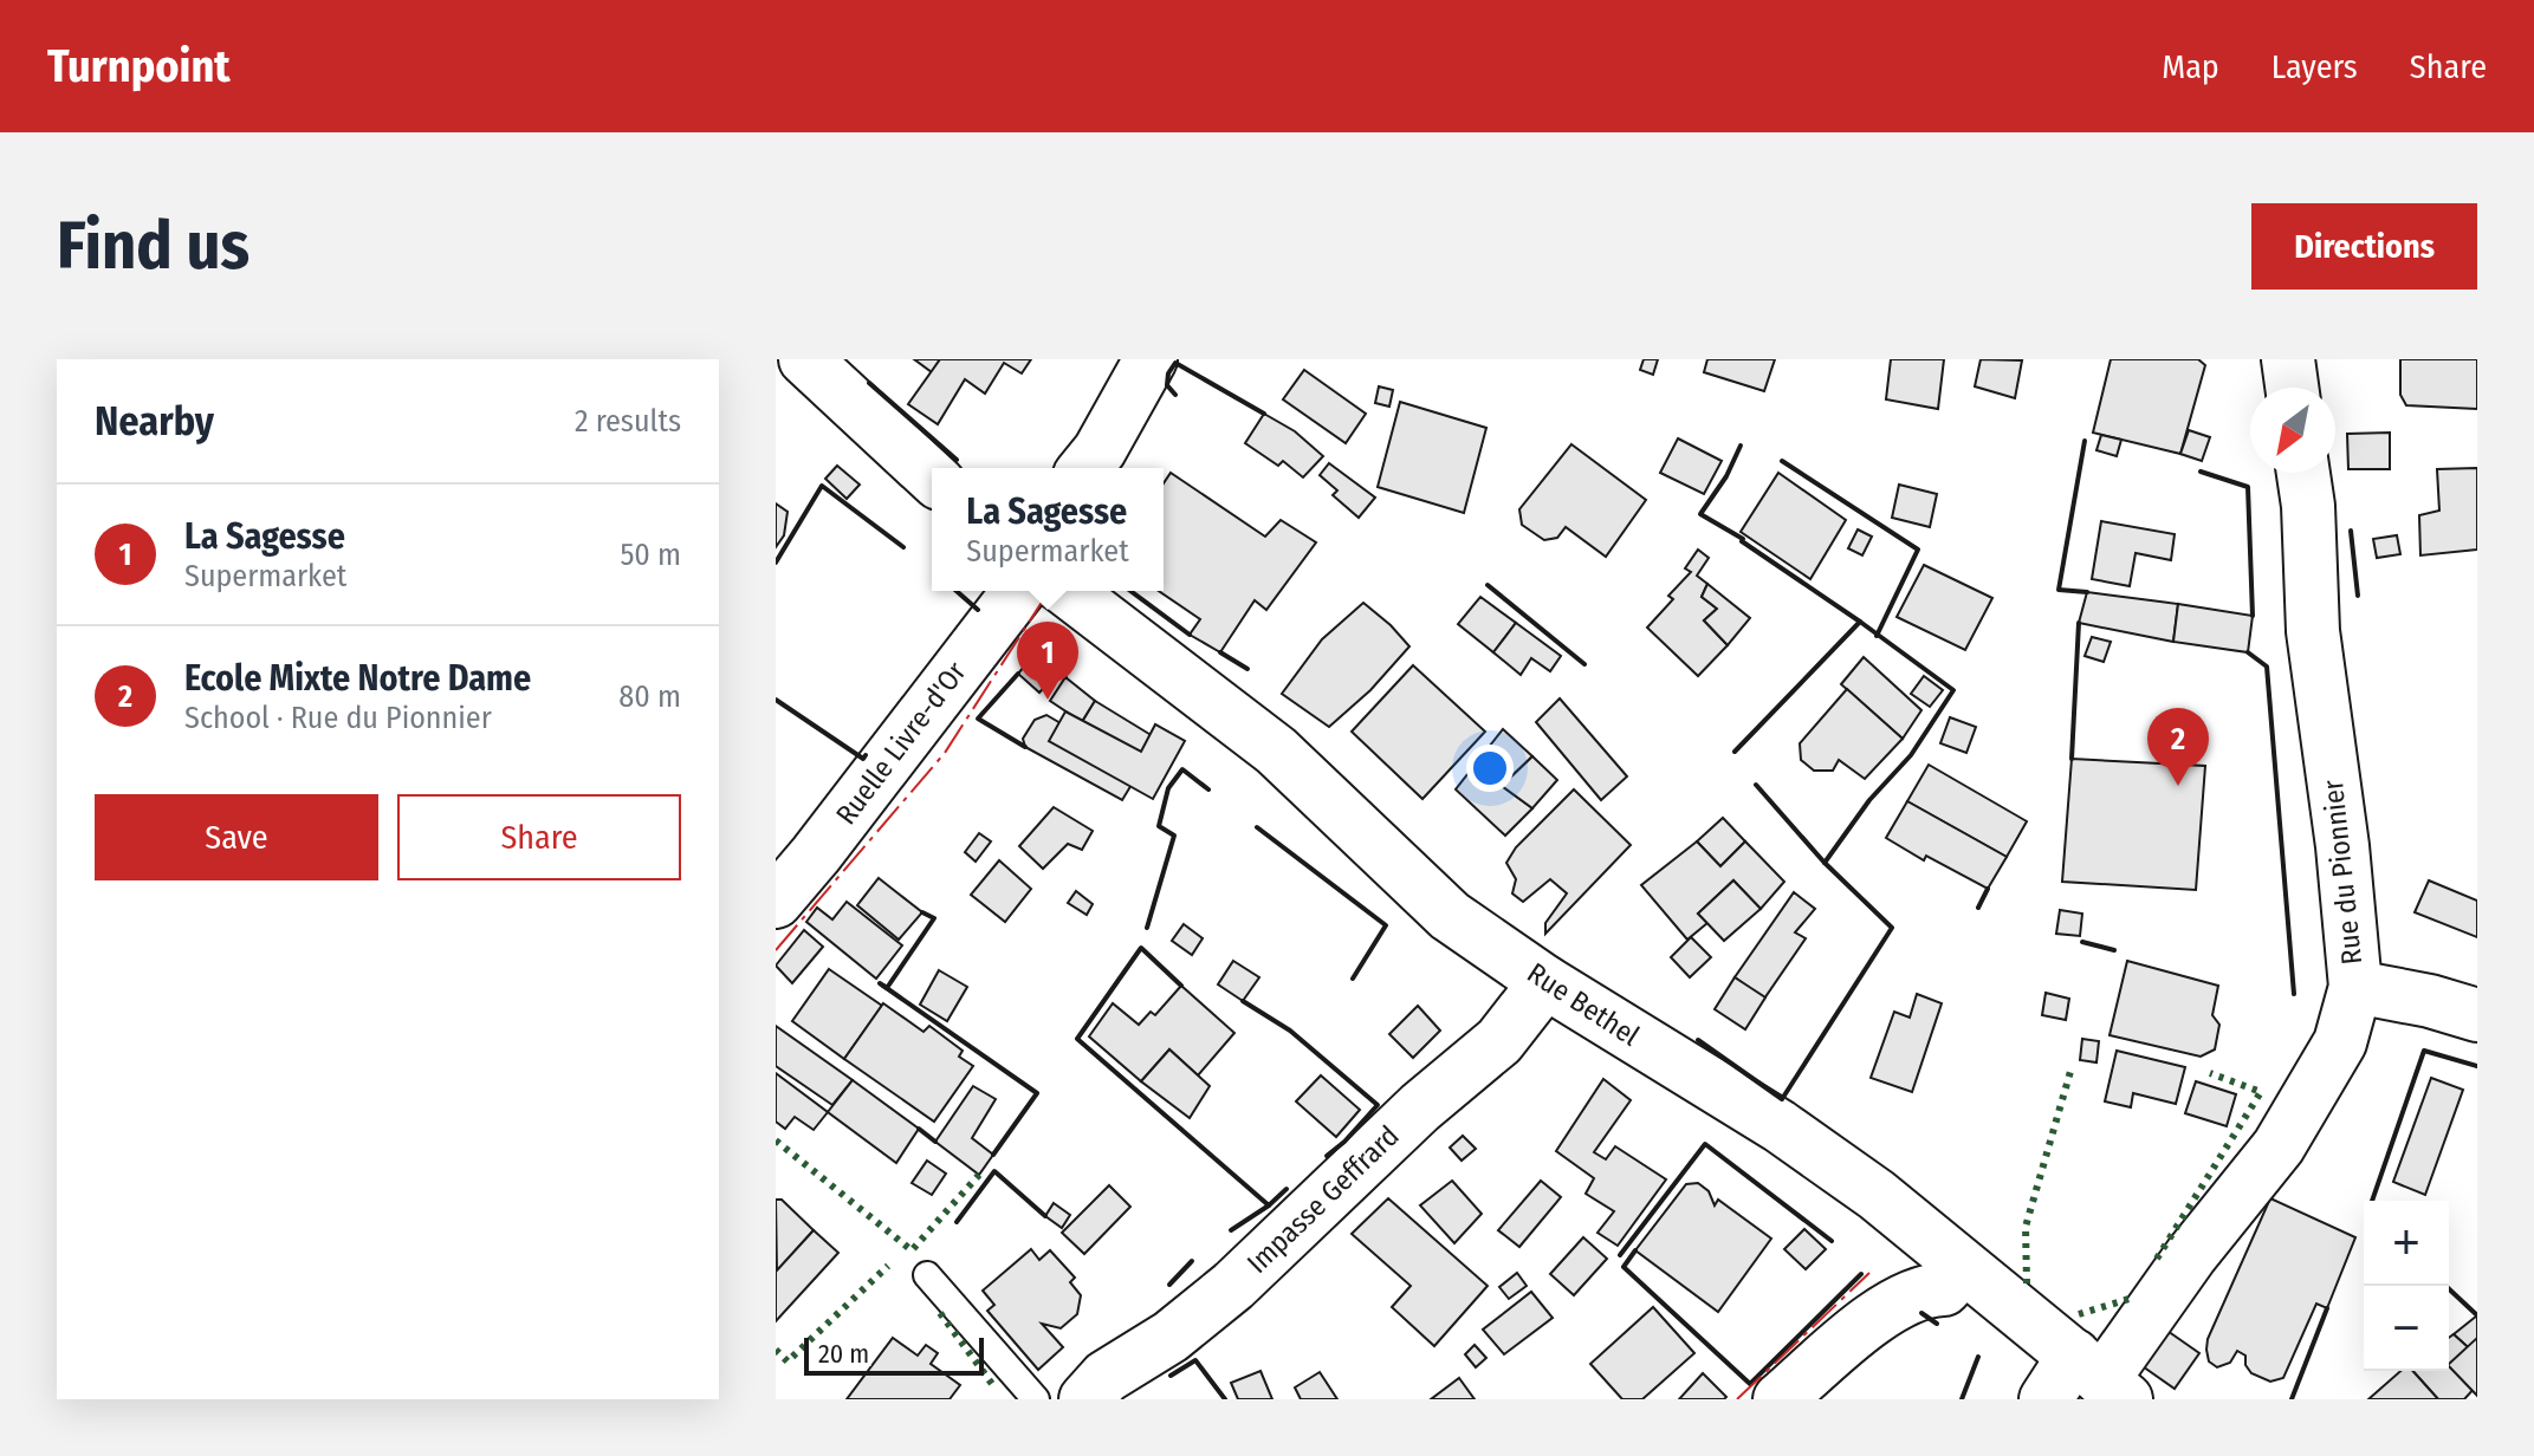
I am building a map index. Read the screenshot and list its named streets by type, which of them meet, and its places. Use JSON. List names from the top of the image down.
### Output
{
  "streets": {
    "street": [
      "Ruelle Livre-d'Or",
      "Rue du Pionnier",
      "Rue Bethel",
      "Impasse Geffrard"
    ]
  },
  "crossings": [
    ["Rue du Pionnier", "Rue Bethel"],
    ["Rue Bethel", "Impasse Geffrard"]
  ],
  "scale_bar": "20 m",
  "north": "bottom left",
  "page": {
    "header": "Turnpoint",
    "nav": ["Map", "Layers", "Share"],
    "buttons": [
      "Directions",
      ["Save", "Share"]
    ],
    "title": "Find us",
    "heading": ["Nearby", "2 results"],
    "popup": ["La Sagesse", "Supermarket"],
    "list": [
      {
        "mark": "1",
        "name": "La Sagesse",
        "note": "Supermarket",
        "value": "50 m"
      },
      {
        "mark": "2",
        "name": "Ecole Mixte Notre Dame",
        "note": "School · Rue du Pionnier",
        "value": "80 m"
      }
    ],
    "pins": ["1", "2"],
    "map_buttons": ["+", "−"],
    "scale": "20 m"
  }
}
